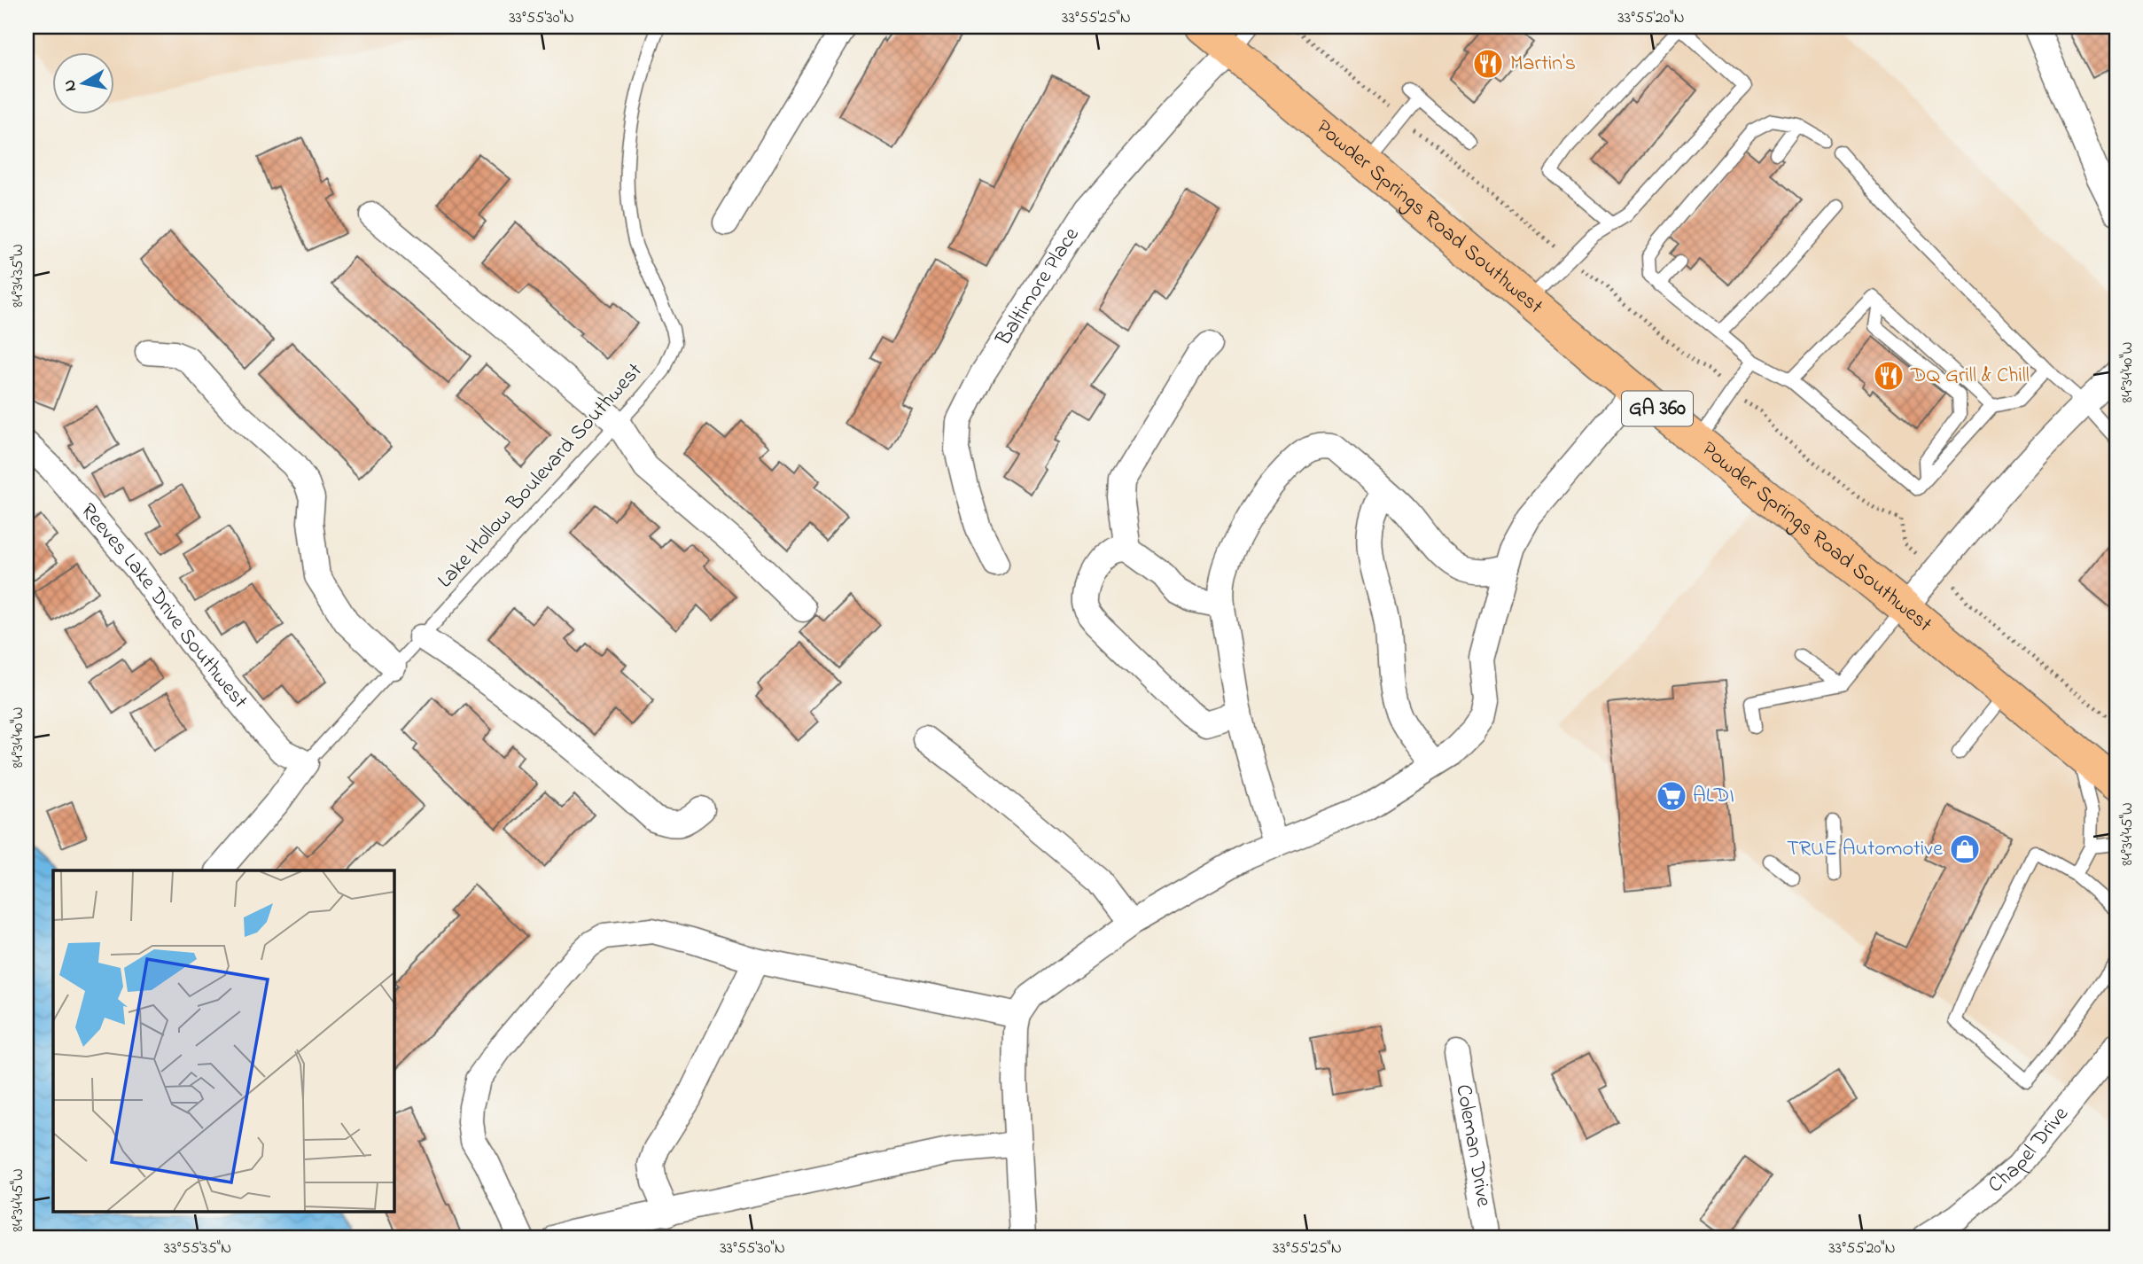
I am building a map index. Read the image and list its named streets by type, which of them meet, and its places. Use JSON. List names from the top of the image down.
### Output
{
  "streets": {
    "main road": ["Powder Springs Road Southwest", "GA 360"],
    "street": [
      "Baltimore Place",
      "Reeves Lake Drive Southwest",
      "Coleman Drive",
      "Chapel Drive"
    ],
    "lane": ["Lake Hollow Boulevard Southwest"]
  },
  "crossings": [
    ["Powder Springs Road Southwest", "Baltimore Place"],
    ["Lake Hollow Boulevard Southwest", "Reeves Lake Drive Southwest"]
  ],
  "places": {
    "restaurant": ["Martin's", "DQ Grill & Chill"],
    "supermarket": ["ALDI"],
    "shop": ["TRUE Automotive"]
  },
  "north": "left",
  "coordinates": [
    "33°55'30\"N",
    "33°55'25\"N",
    "33°55'20\"N",
    "84°34'35\"W",
    "84°34'40\"W",
    "84°34'45\"W",
    "33°55'35\"N"
  ]
}
